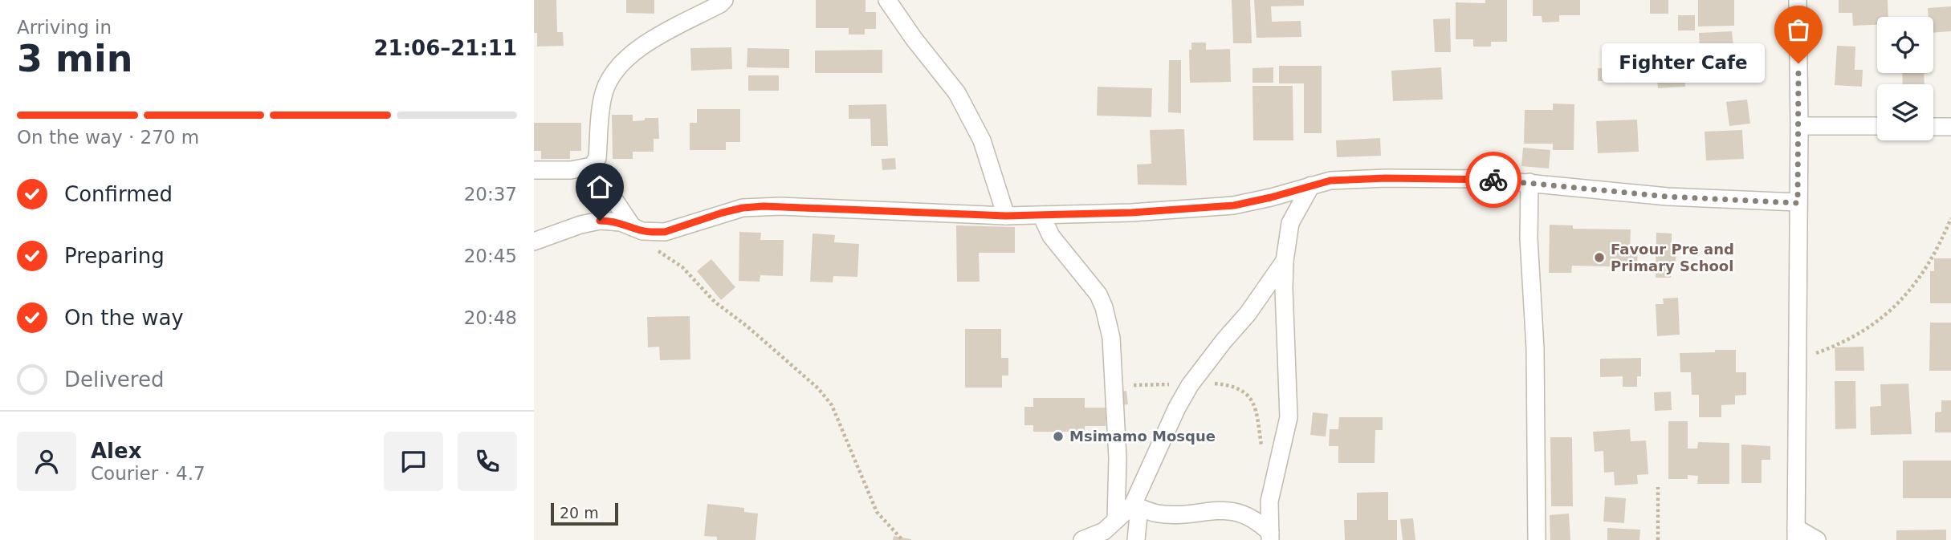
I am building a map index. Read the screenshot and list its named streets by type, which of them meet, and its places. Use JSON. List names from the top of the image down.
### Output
{
  "places": ["Fighter Cafe", "Favour Pre and Primary School", "Msimamo Mosque"],
  "scale_bar": "20 m",
  "page": {
    "heading": ["3 min", "Arriving in", "21:06–21:11"],
    "panel": ["Alex", "Courier · 4.7"],
    "bubble": "Fighter Cafe",
    "bar": "On the way · 270 m",
    "list": [
      ["Confirmed", "20:37"],
      ["Preparing", "20:45"],
      ["On the way", "20:48"],
      "Delivered"
    ],
    "scale": "20 m"
  }
}
